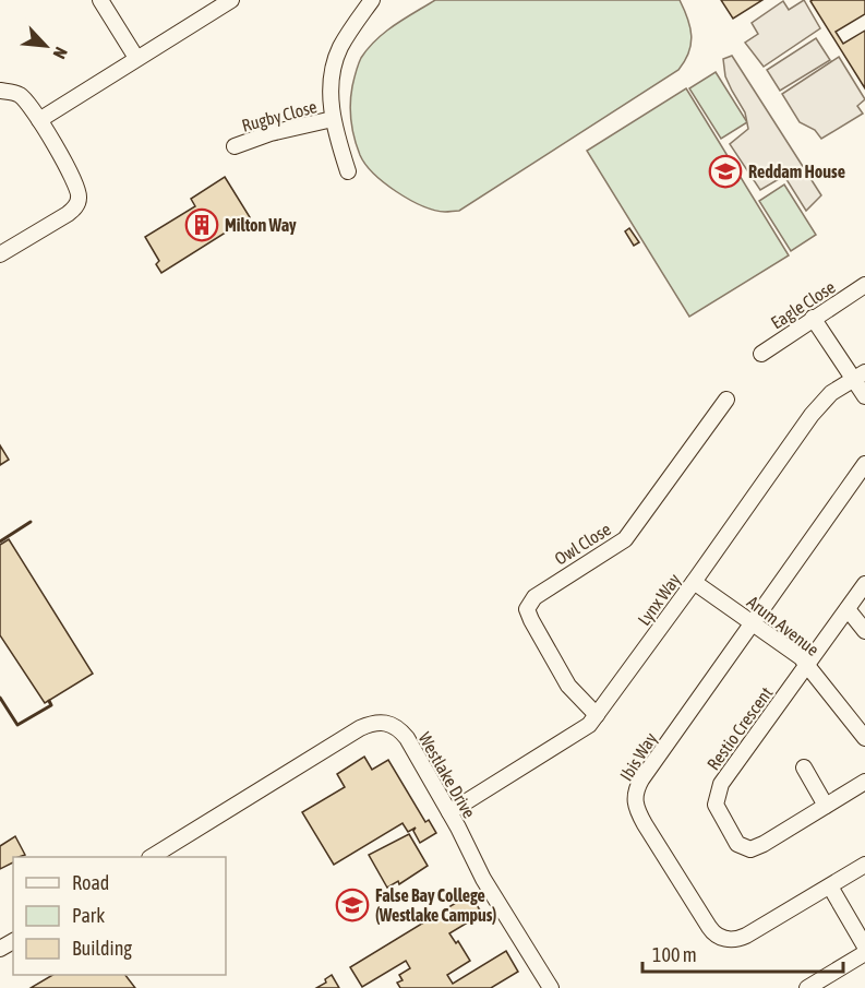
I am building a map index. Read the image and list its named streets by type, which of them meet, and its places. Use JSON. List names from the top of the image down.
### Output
{
  "streets": {
    "street": [
      "Rugby Close",
      "Eagle Close",
      "Owl Close",
      "Lynx Way",
      "Arum Avenue",
      "Restio Crescent",
      "Ibis Way",
      "Westlake Drive"
    ]
  },
  "crossings": [
    ["Owl Close", "Lynx Way"],
    ["Lynx Way", "Arum Avenue"],
    ["Lynx Way", "Westlake Drive"],
    ["Arum Avenue", "Restio Crescent"],
    ["Arum Avenue", "Ibis Way"]
  ],
  "places": {
    "school or university": ["Reddam House", "False Bay College (Westlake Campus)"],
    "building": ["Milton Way"]
  },
  "legend": ["Road", "Park", "Building"],
  "scale_bar": "100 m",
  "north": "bottom right"
}
